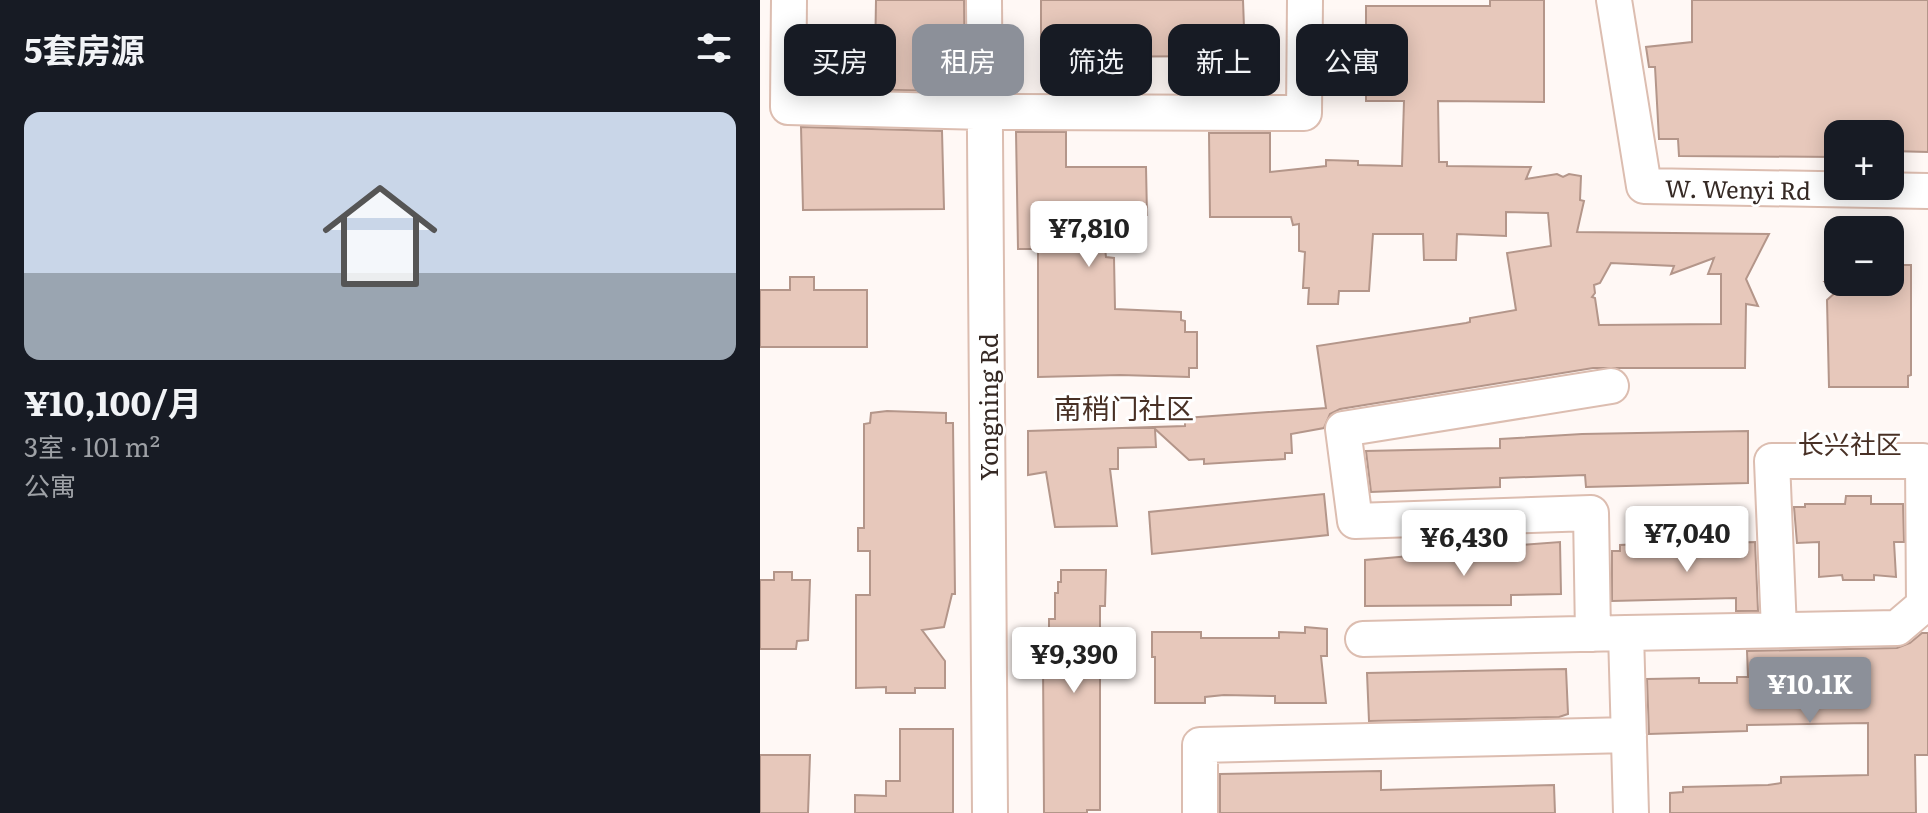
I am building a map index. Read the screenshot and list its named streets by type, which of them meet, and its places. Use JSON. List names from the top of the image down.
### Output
{
  "streets": {
    "street": ["W. Wenyi Rd", "Yongning Rd"]
  },
  "districts": ["南稍门社区", "长兴社区"],
  "page": {
    "heading": "5套房源",
    "chip": [
      "买房",
      "租房",
      "筛选",
      "新上",
      "公寓"
    ],
    "list": [
      {
        "name": "¥10,100/月",
        "note": "3室 · 101 m² · 公寓"
      }
    ],
    "map_buttons": ["+", "−"],
    "price": [
      "¥7,810",
      "¥7,040",
      "¥6,430",
      "¥9,390",
      "¥10.1K"
    ]
  }
}
